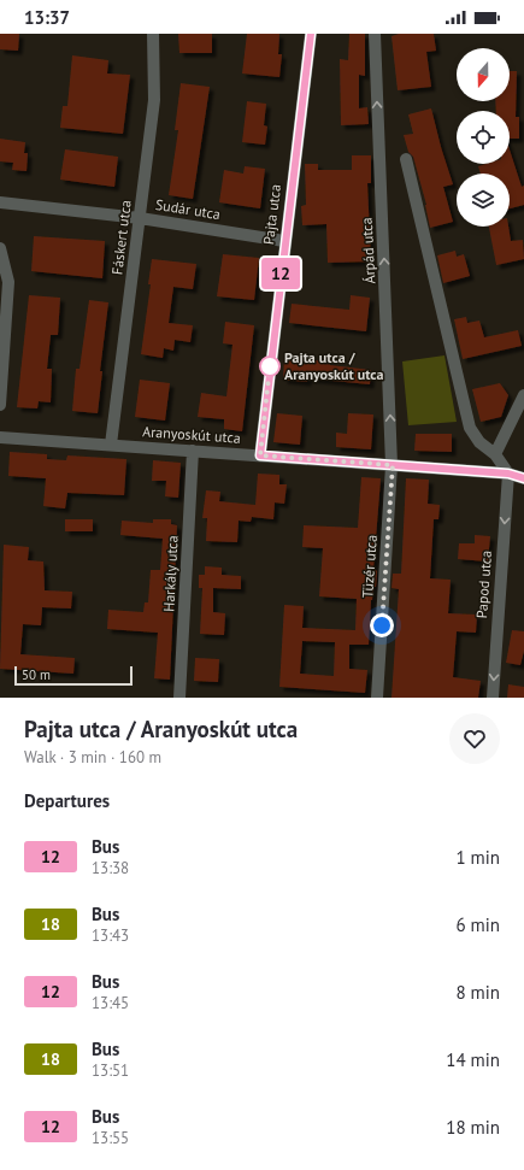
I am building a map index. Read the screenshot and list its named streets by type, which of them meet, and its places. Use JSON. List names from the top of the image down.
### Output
{
  "streets": {
    "street": [
      "Sudár utca",
      "Pajta utca",
      "Fáskert utca",
      "Árpád utca",
      "Aranyoskút utca",
      "Tüzér utca",
      "Harkály utca",
      "Papod utca"
    ]
  },
  "crossings": [
    ["Sudár utca", "Pajta utca"],
    ["Sudár utca", "Fáskert utca"],
    ["Pajta utca", "Aranyoskút utca"],
    ["Fáskert utca", "Aranyoskút utca"],
    ["Árpád utca", "Aranyoskút utca"],
    ["Árpád utca", "Tüzér utca"],
    ["Aranyoskút utca", "Tüzér utca"],
    ["Aranyoskút utca", "Harkály utca"],
    ["Aranyoskút utca", "Papod utca"]
  ],
  "one_way": ["Papod utca"],
  "places": ["Pajta utca / Aranyoskút utca"],
  "lines": ["bus line 12"],
  "scale_bar": "50 m",
  "north": "bottom",
  "page": {
    "status": "13:37",
    "on_map": "12",
    "scale": "50 m",
    "heading": [
      ["Pajta utca / Aranyoskút utca", "Walk · 3 min · 160 m"],
      "Departures"
    ],
    "list": [
      {
        "mark": "12",
        "name": "Bus",
        "note": "13:38",
        "value": "1 min"
      },
      {
        "mark": "18",
        "name": "Bus",
        "note": "13:43",
        "value": "6 min"
      },
      {
        "mark": "12",
        "name": "Bus",
        "note": "13:45",
        "value": "8 min"
      },
      {
        "mark": "18",
        "name": "Bus",
        "note": "13:51",
        "value": "14 min"
      },
      {
        "mark": "12",
        "name": "Bus",
        "note": "13:55",
        "value": "18 min"
      }
    ]
  }
}
